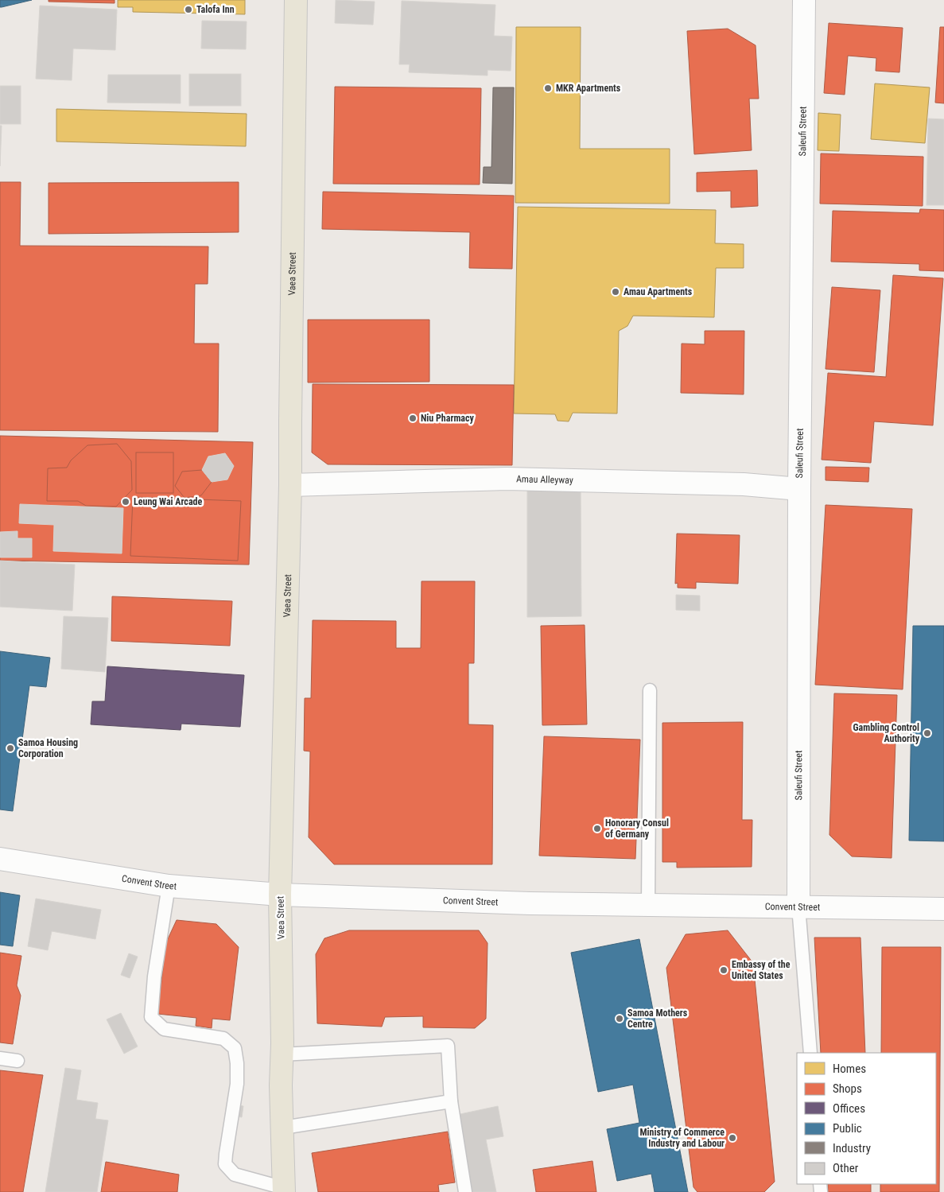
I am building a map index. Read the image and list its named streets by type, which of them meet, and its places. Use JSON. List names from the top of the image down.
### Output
{
  "streets": {
    "main road": [
      "Saleufi Street",
      "Vaea Street",
      "Amau Alleyway",
      "Convent Street"
    ]
  },
  "crossings": [
    ["Saleufi Street", "Amau Alleyway"],
    ["Saleufi Street", "Convent Street"],
    ["Vaea Street", "Amau Alleyway"],
    ["Vaea Street", "Convent Street"]
  ],
  "places": [
    "Talofa Inn",
    "MKR Apartments",
    "Amau Apartments",
    "Niu Pharmacy",
    "Leung Wai Arcade",
    "Gambling Control Authority",
    "Samoa Housing Corporation",
    "Honorary Consul of Germany",
    "Embassy of the United States",
    "Samoa Mothers Centre",
    "Ministry of Commerce Industry and Labour"
  ],
  "legend": [
    "Homes",
    "Shops",
    "Offices",
    "Public",
    "Industry",
    "Other"
  ]
}
